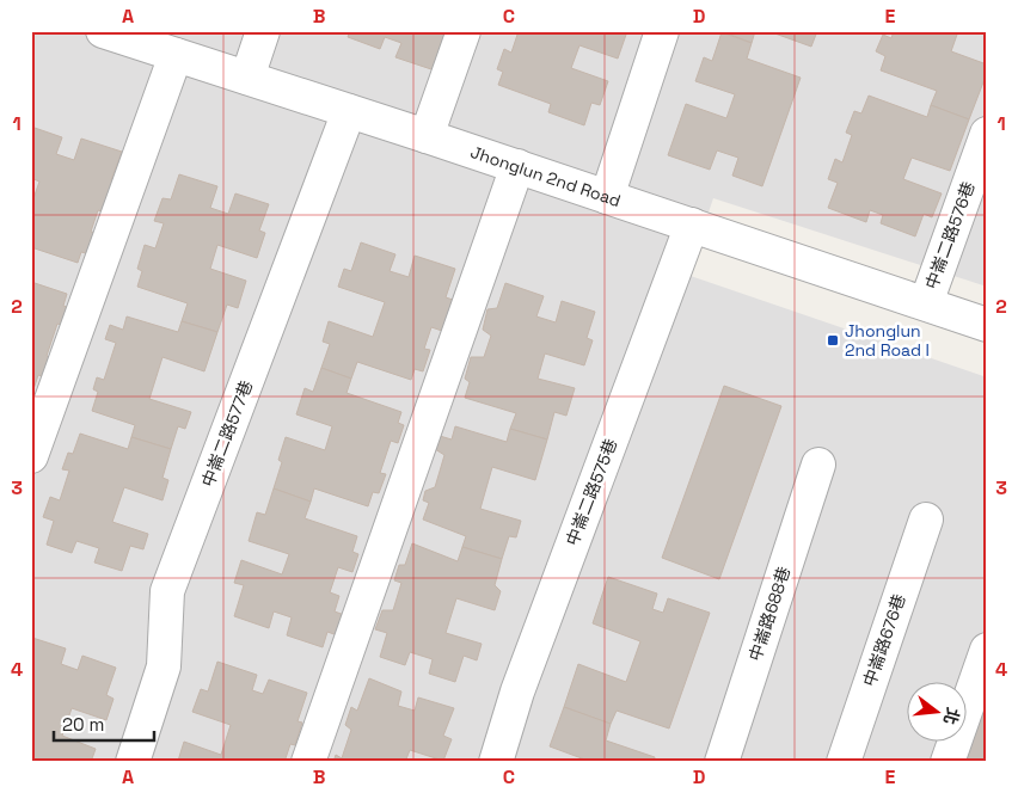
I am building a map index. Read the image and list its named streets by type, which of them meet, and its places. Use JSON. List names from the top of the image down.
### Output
{
  "streets": {
    "street": [
      "Jhonglun 2nd Road",
      "中崙二路576巷",
      "中崙二路577巷",
      "中崙二路575巷",
      "中崙路688巷",
      "中崙路676巷"
    ]
  },
  "crossings": [
    ["Jhonglun 2nd Road", "中崙二路576巷"],
    ["Jhonglun 2nd Road", "中崙二路577巷"],
    ["Jhonglun 2nd Road", "中崙二路575巷"]
  ],
  "places": {
    "transit": ["Jhonglun 2nd Road I"]
  },
  "scale_bar": "20 m",
  "north": "right",
  "grid": {
    "columns": [
      "A",
      "B",
      "C",
      "D",
      "E"
    ],
    "rows": [
      "1",
      "2",
      "3",
      "4"
    ]
  }
}
